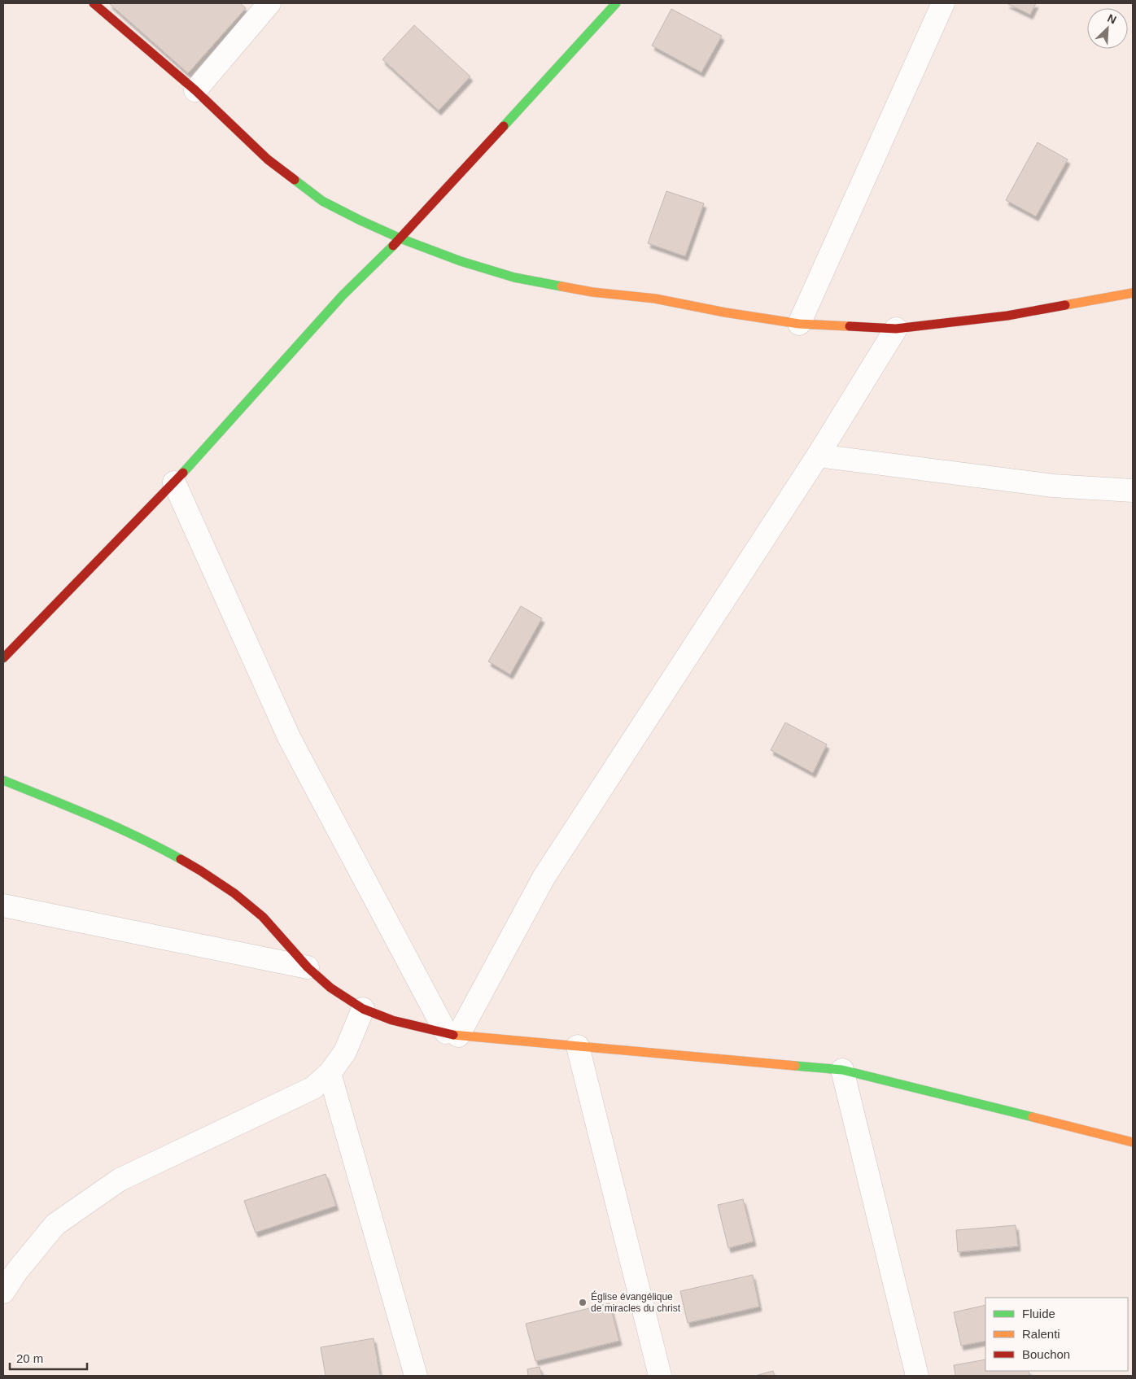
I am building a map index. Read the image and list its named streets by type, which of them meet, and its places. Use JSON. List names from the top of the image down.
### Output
{
  "places": ["Église évangélique de miracles du christ"],
  "legend": ["Fluide", "Ralenti", "Bouchon"],
  "scale_bar": "20 m",
  "north": "top right"
}
